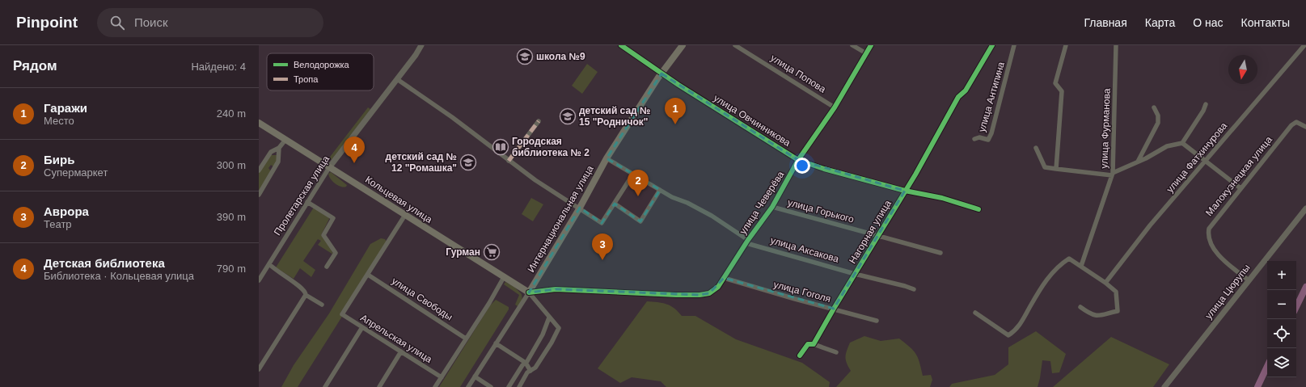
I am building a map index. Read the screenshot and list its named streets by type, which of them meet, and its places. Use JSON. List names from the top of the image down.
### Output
{
  "streets": {
    "main road": ["Кольцевая улица", "Интернациональная улица"],
    "street": [
      "улица Попова",
      "улица Антипина",
      "улица Овчинникова",
      "улица Фурманова",
      "улица Фатхинурова",
      "Малокузнецкая улица",
      "Пролетарская улица",
      "улица Чеверёва",
      "улица Горького",
      "Нагорная улица",
      "улица Аксакова",
      "улица Гоголя",
      "улица Цюрупы",
      "улица Свободы",
      "Апрельская улица"
    ]
  },
  "crossings": [
    ["улица Попова", "улица Чеверёва"],
    ["улица Овчинникова", "улица Чеверёва"],
    ["улица Овчинникова", "Интернациональная улица"],
    ["улица Овчинникова", "Нагорная улица"],
    ["Малокузнецкая улица", "улица Цюрупы"],
    ["Пролетарская улица", "Кольцевая улица"],
    ["Кольцевая улица", "улица Чеверёва"],
    ["Кольцевая улица", "Интернациональная улица"],
    ["улица Чеверёва", "улица Горького"],
    ["улица Чеверёва", "Интернациональная улица"],
    ["улица Чеверёва", "улица Аксакова"],
    ["улица Чеверёва", "улица Гоголя"],
    ["улица Горького", "Нагорная улица"],
    ["Интернациональная улица", "улица Аксакова"],
    ["Нагорная улица", "улица Аксакова"],
    ["Нагорная улица", "улица Гоголя"],
    ["улица Свободы", "Апрельская улица"]
  ],
  "places": {
    "school or university": ["школа №9", "детский сад № 15 \"Родничок\"", "детский сад № 12 \"Ромашка\""],
    "library": ["Городская библиотека № 2"],
    "supermarket": ["Гурман"]
  },
  "legend": ["Велодорожка", "Тропа"],
  "north": "bottom",
  "page": {
    "header": "Pinpoint",
    "search": "Поиск",
    "nav": [
      "Главная",
      "Карта",
      "О нас",
      "Контакты"
    ],
    "heading": ["Рядом", "Найдено: 4"],
    "list": [
      {
        "mark": "1",
        "name": "Гаражи",
        "note": "Место",
        "value": "240 m"
      },
      {
        "mark": "2",
        "name": "Бирь",
        "note": "Супермаркет",
        "value": "300 m"
      },
      {
        "mark": "3",
        "name": "Аврора",
        "note": "Театр",
        "value": "390 m"
      },
      {
        "mark": "4",
        "name": "Детская библиотека",
        "note": "Библиотека · Кольцевая улица",
        "value": "790 m"
      }
    ],
    "pins": [
      "1",
      "4",
      "2",
      "3"
    ],
    "map_buttons": ["+", "−"]
  }
}
